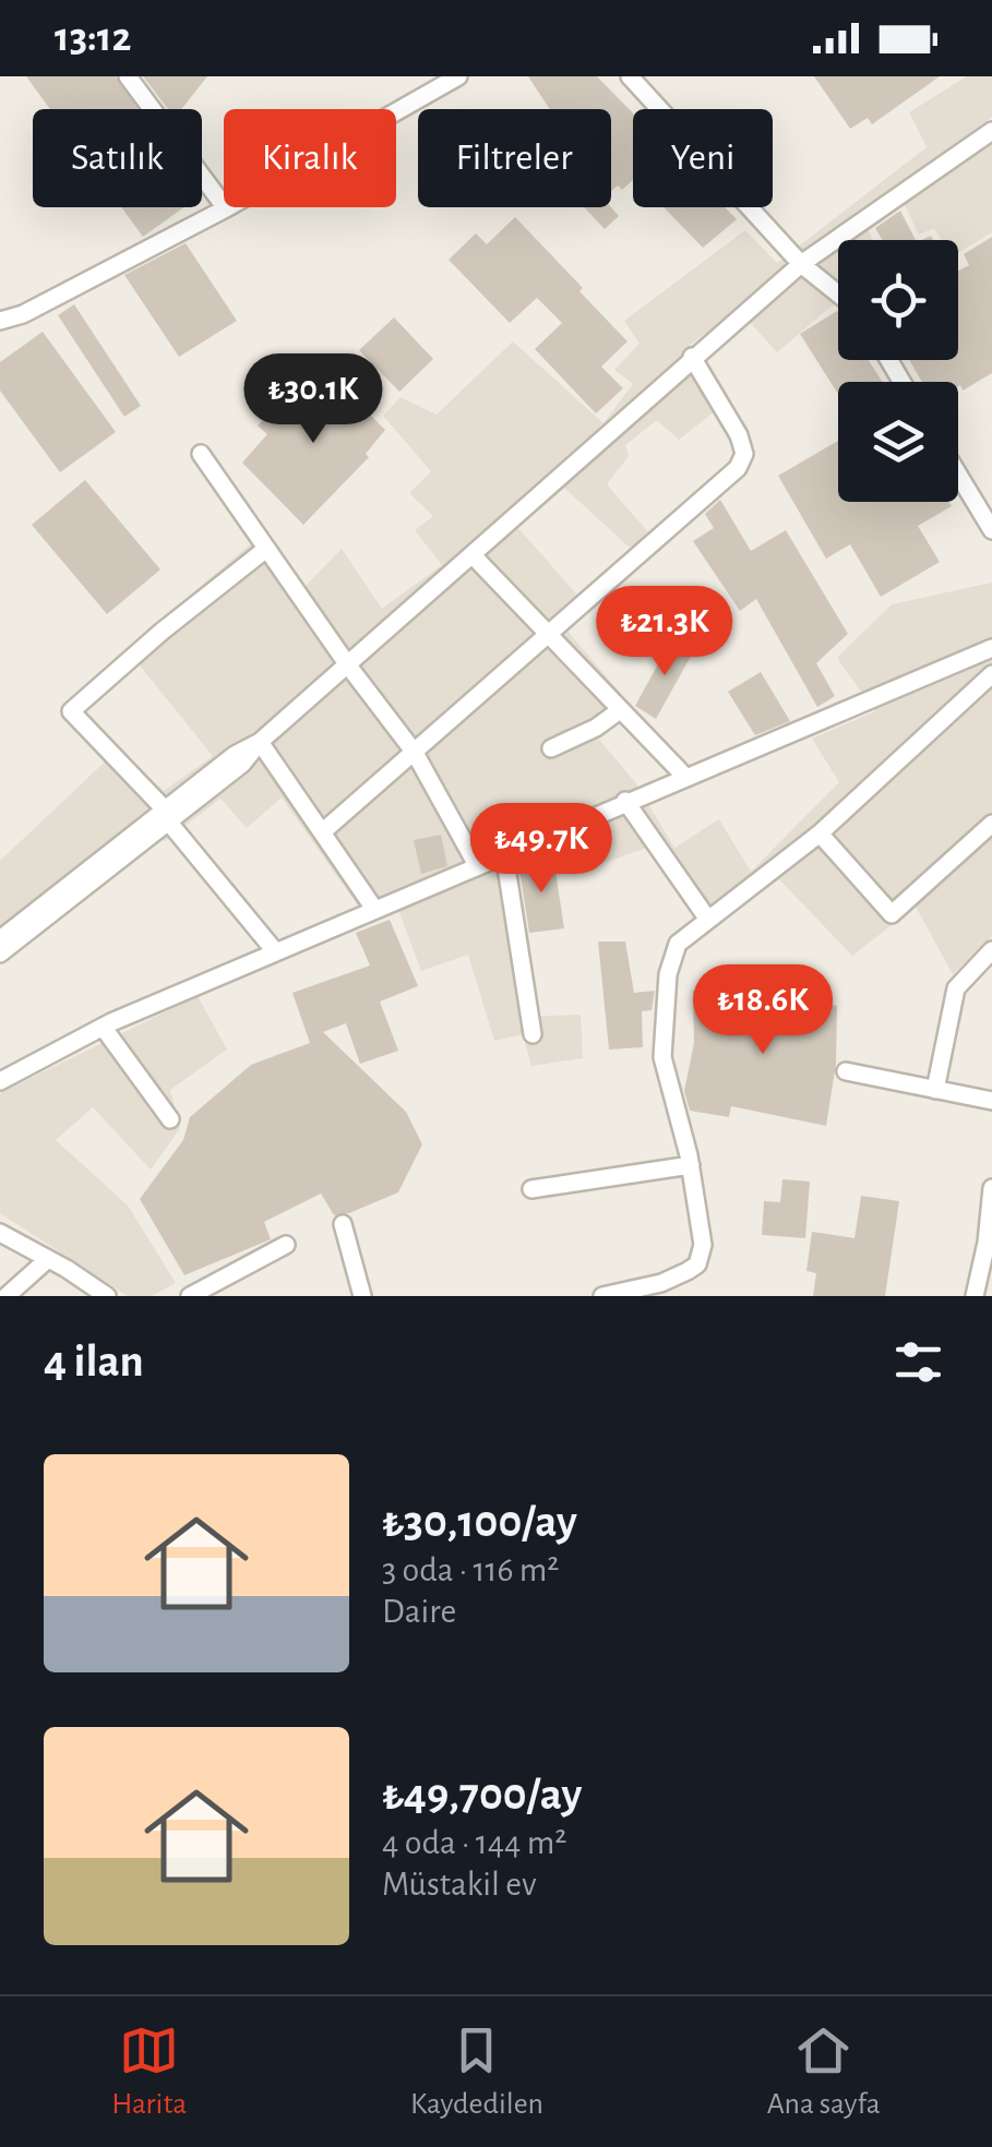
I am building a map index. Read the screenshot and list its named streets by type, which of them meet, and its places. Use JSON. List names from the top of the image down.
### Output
{
  "page": {
    "status": "13:12",
    "chip": [
      "Satılık",
      "Kiralık",
      "Filtreler",
      "Yeni"
    ],
    "price": [
      "₺30.1K",
      "₺21.3K",
      "₺49.7K",
      "₺18.6K"
    ],
    "heading": "4 ilan",
    "list": [
      {
        "name": "₺30,100/ay",
        "note": "3 oda · 116 m² · Daire"
      },
      {
        "name": "₺49,700/ay",
        "note": "4 oda · 144 m² · Müstakil ev"
      }
    ],
    "tabs": ["Harita", "Kaydedilen", "Ana sayfa"]
  }
}
